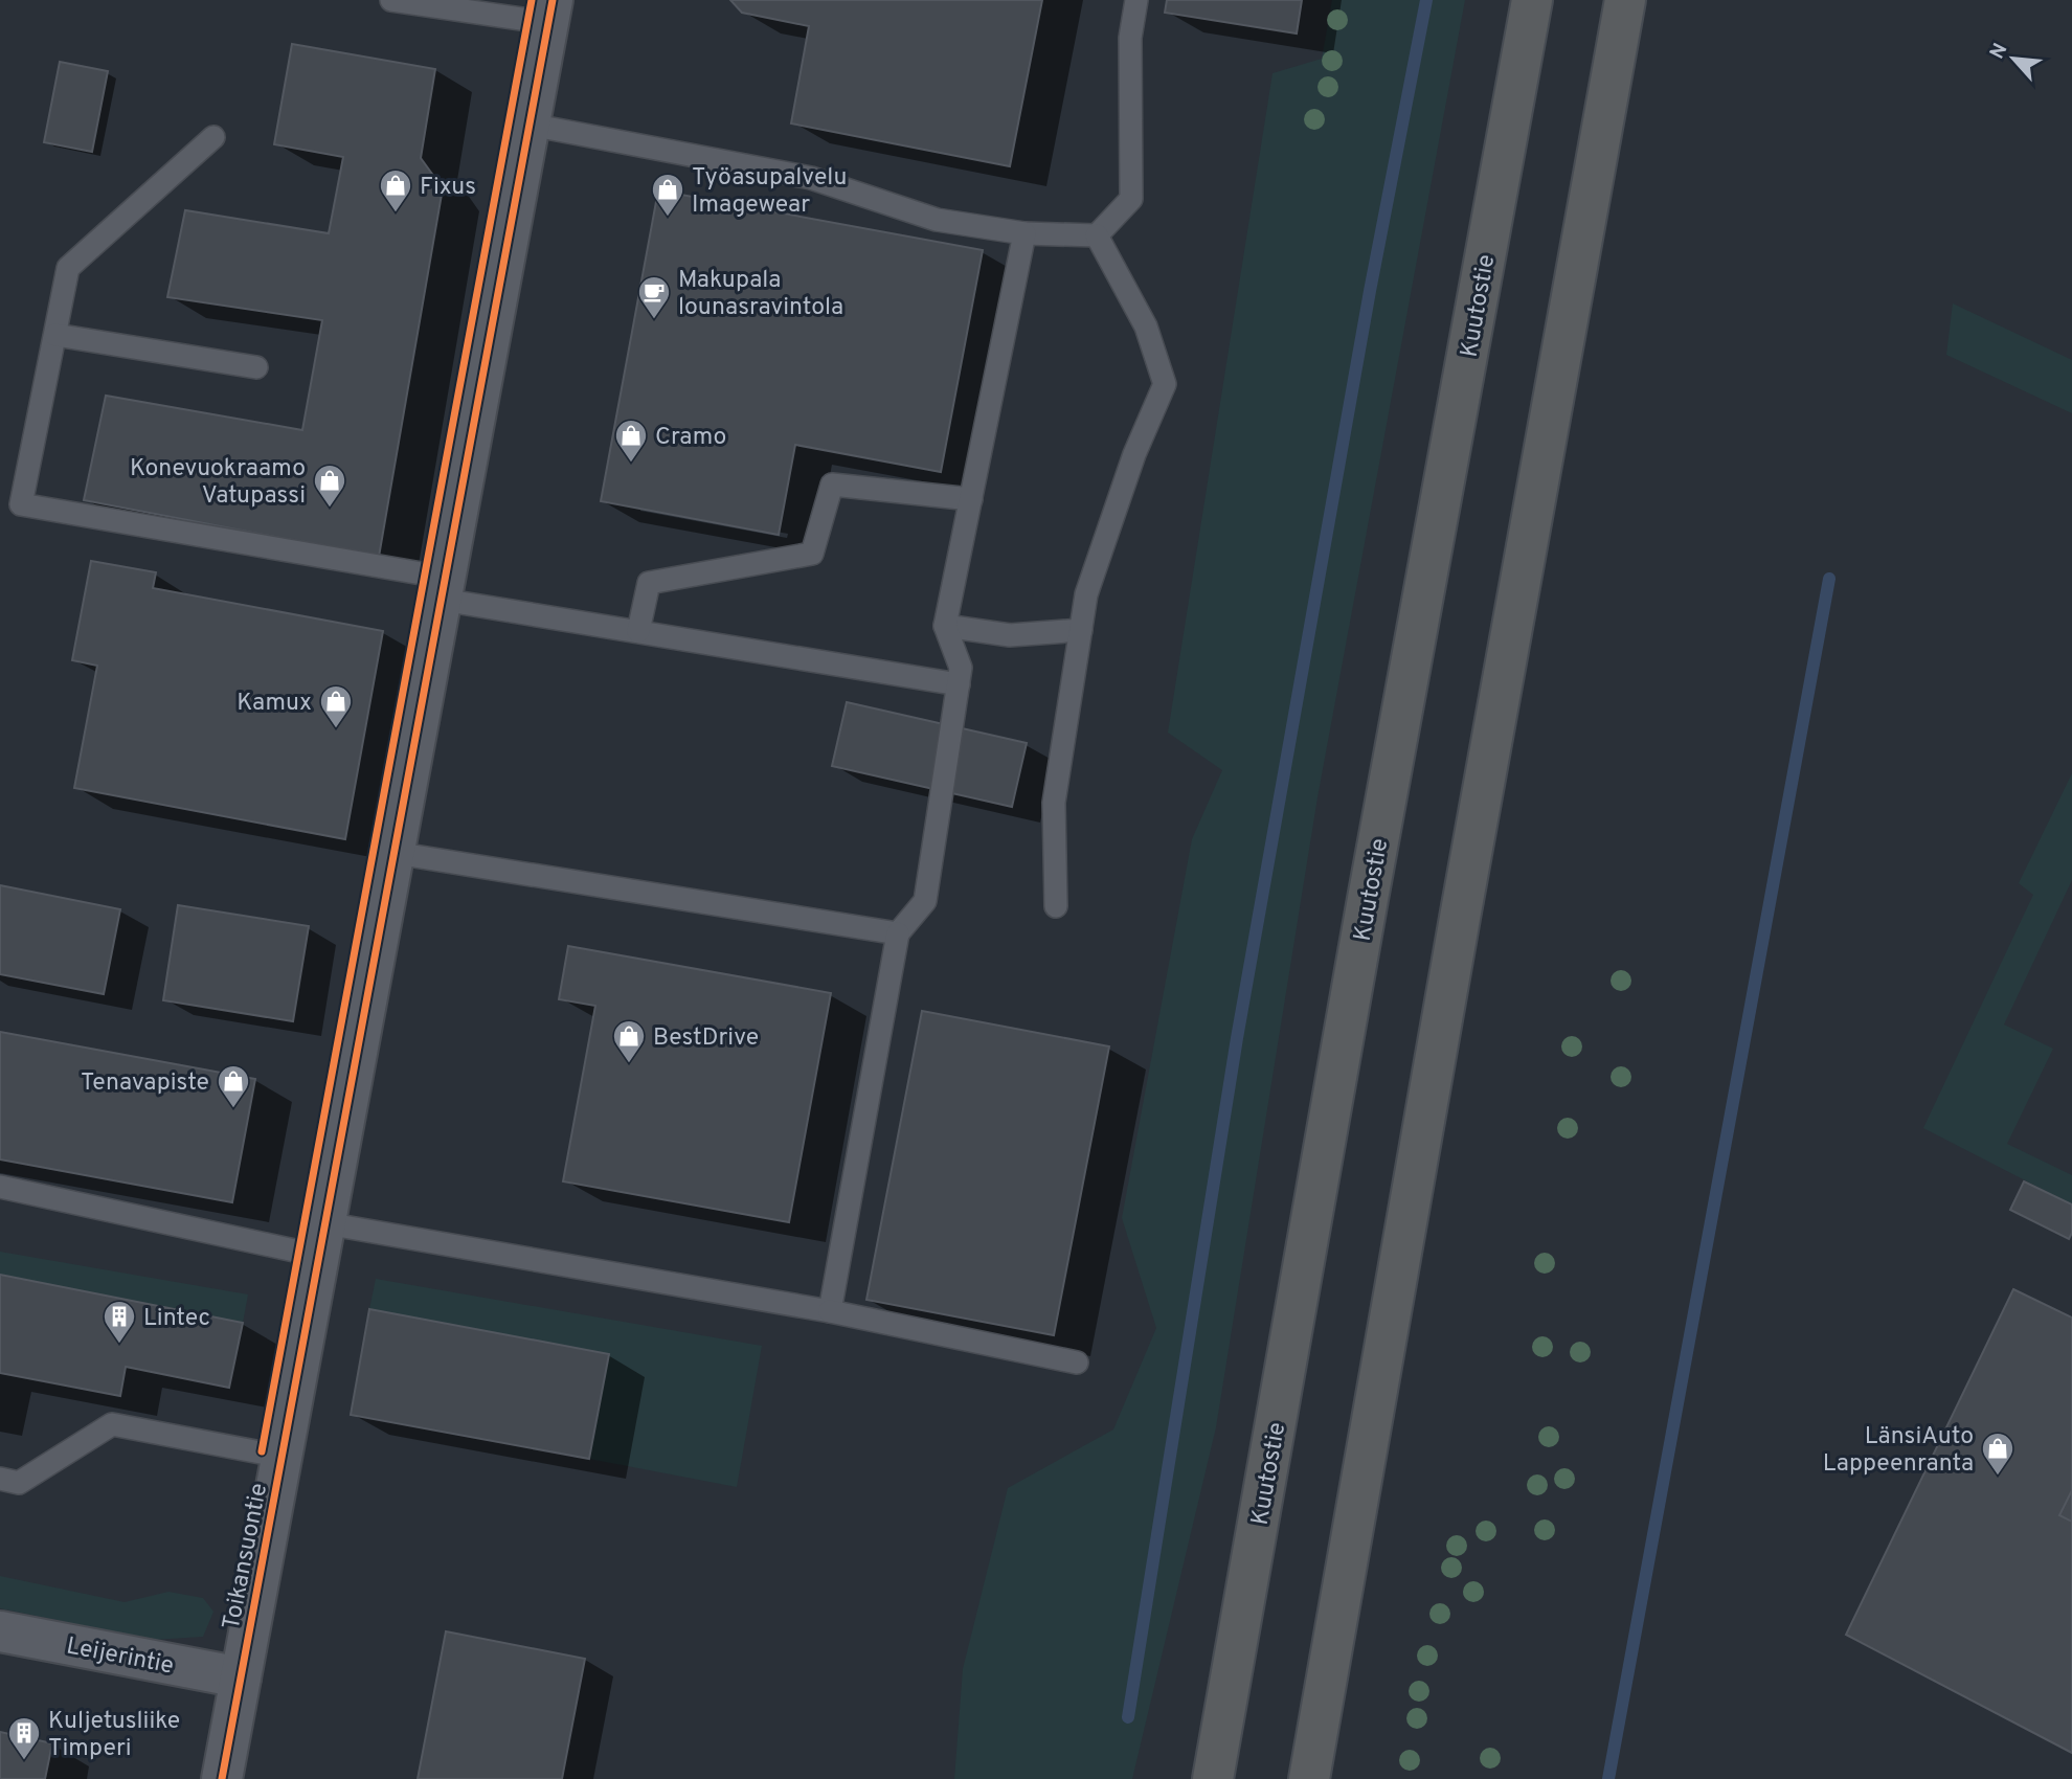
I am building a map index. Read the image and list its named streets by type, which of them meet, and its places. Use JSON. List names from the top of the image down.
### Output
{
  "streets": {
    "highway": ["Kuutostie"],
    "street": ["Toikansuontie", "Leijerintie"]
  },
  "crossings": [
    ["Toikansuontie", "Leijerintie"]
  ],
  "places": {
    "shop": [
      "Fixus",
      "Työasupalvelu Imagewear",
      "Cramo",
      "Konevuokraamo Vatupassi",
      "Kamux",
      "BestDrive",
      "Tenavapiste",
      "LänsiAuto Lappeenranta"
    ],
    "cafe": ["Makupala lounasravintola"],
    "building": ["Lintec", "Kuljetusliike Timperi"]
  },
  "north": "top left"
}
